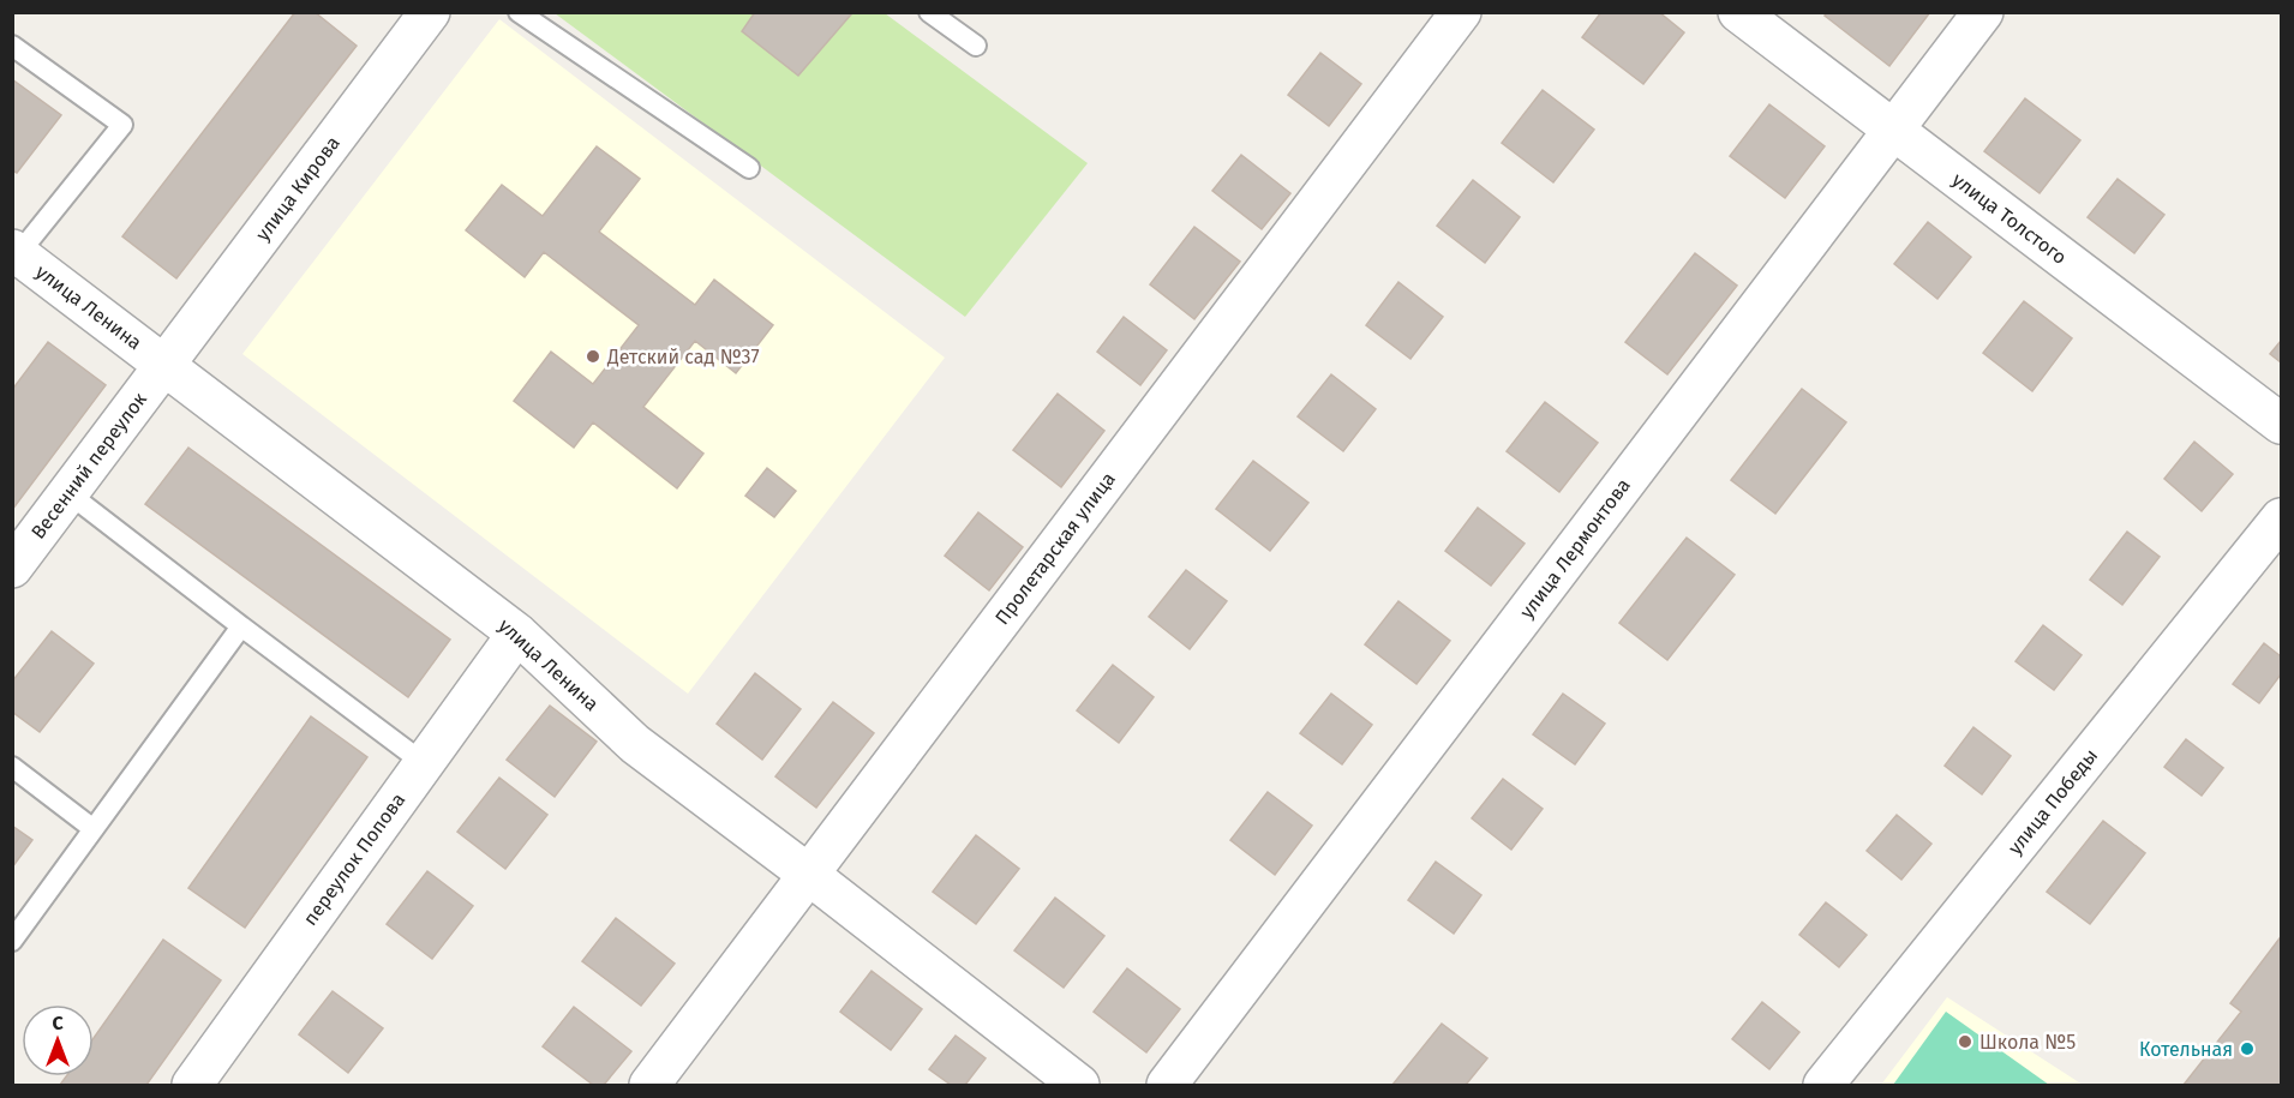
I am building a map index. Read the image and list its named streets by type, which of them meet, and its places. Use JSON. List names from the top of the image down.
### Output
{
  "streets": {
    "street": [
      "улица Кирова",
      "улица Толстого",
      "улица Ленина",
      "Весенний переулок",
      "Пролетарская улица",
      "улица Лермонтова",
      "улица Победы",
      "переулок Попова"
    ]
  },
  "crossings": [
    ["улица Кирова", "улица Ленина"],
    ["улица Кирова", "Весенний переулок"],
    ["улица Толстого", "улица Лермонтова"],
    ["улица Ленина", "Весенний переулок"],
    ["улица Ленина", "Пролетарская улица"],
    ["улица Ленина", "переулок Попова"]
  ],
  "places": ["Детский сад №37", "Школа №5", "Котельная"],
  "north": "top"
}
